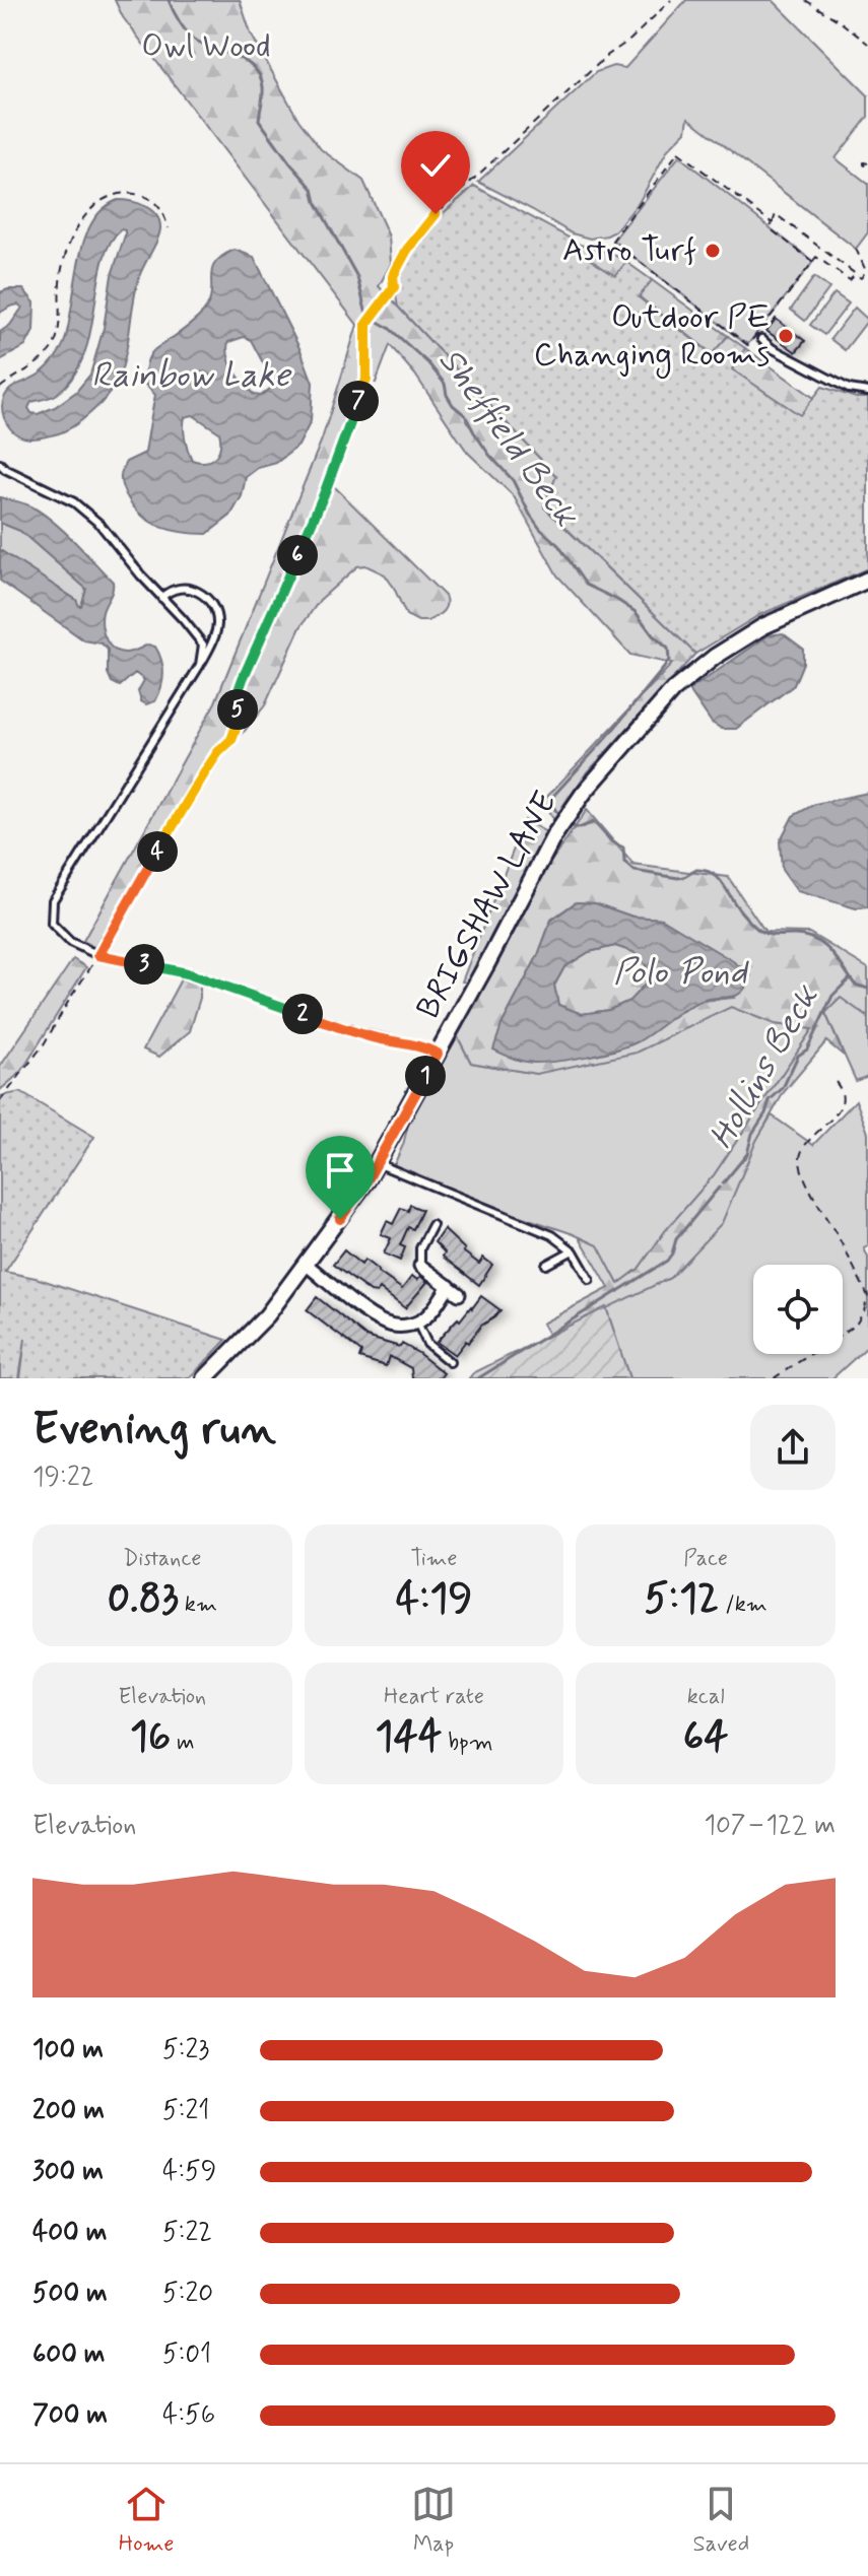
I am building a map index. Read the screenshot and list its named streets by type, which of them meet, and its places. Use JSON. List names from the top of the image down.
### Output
{
  "streets": {
    "street": ["BRIGSHAW LANE"]
  },
  "water": [
    "Rainbow Lake",
    "Sheffield Beck",
    "Polo Pond",
    "Hollins Beck"
  ],
  "parks": ["Owl Wood"],
  "places": ["Astro Turf", "Outdoor PE Changing Rooms"],
  "page": {
    "pins": [
      "7",
      "6",
      "5",
      "4",
      "3",
      "2",
      "1"
    ],
    "heading": ["Evening run", "19:22"],
    "stats": [
      ["Distance", "0.83 km"],
      ["Time", "4:19"],
      ["Pace", "5:12 /km"],
      ["Elevation", "16 m"],
      ["Heart rate", "144 bpm"],
      ["kcal", "64"]
    ],
    "chart": ["Elevation", "107–122 m"],
    "list": [
      {
        "name": "100 m",
        "note": "5:23"
      },
      {
        "name": "200 m",
        "note": "5:21"
      },
      {
        "name": "300 m",
        "note": "4:59"
      },
      {
        "name": "400 m",
        "note": "5:22"
      },
      {
        "name": "500 m",
        "note": "5:20"
      },
      {
        "name": "600 m",
        "note": "5:01"
      },
      {
        "name": "700 m",
        "note": "4:56"
      }
    ],
    "tabs": ["Home", "Map", "Saved"]
  }
}
